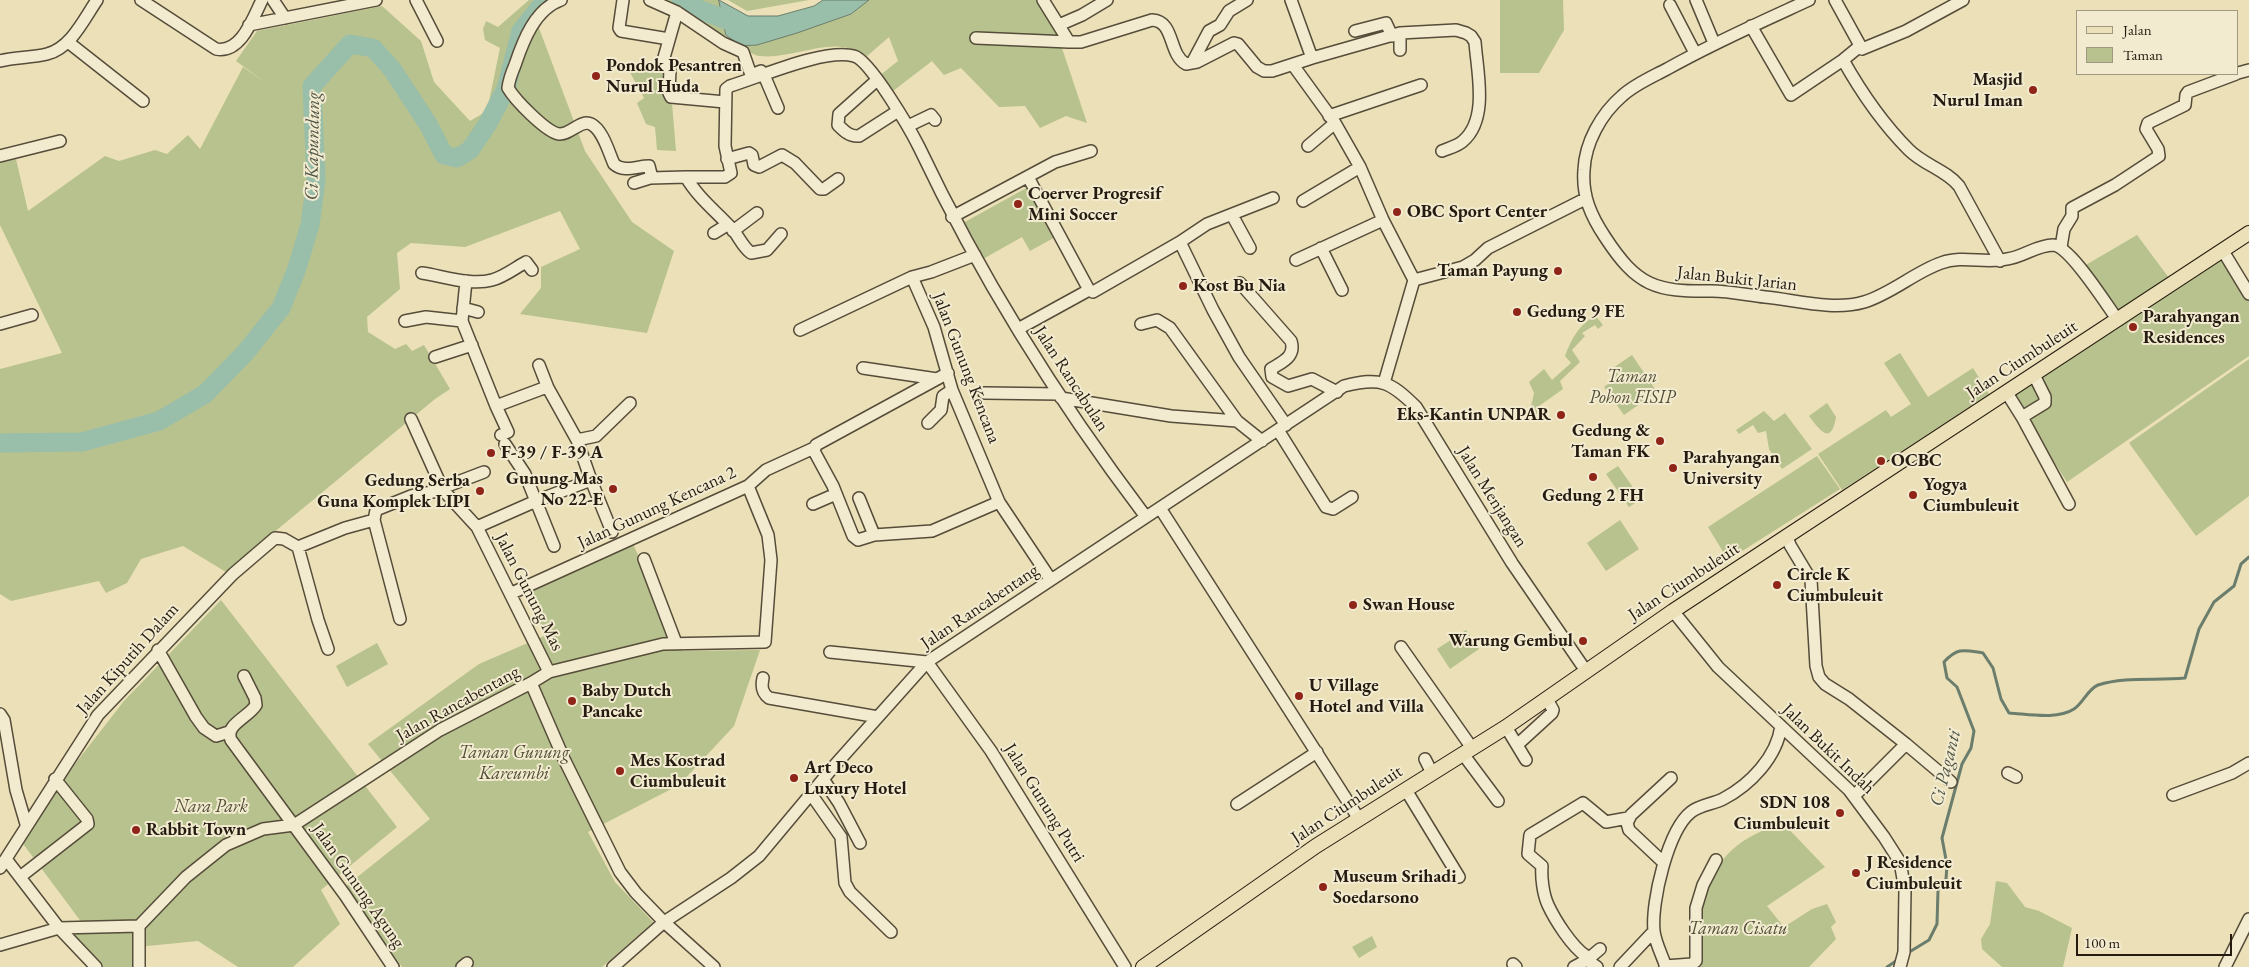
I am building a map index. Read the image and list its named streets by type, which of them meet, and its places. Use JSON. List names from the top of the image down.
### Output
{
  "streets": {
    "main road": ["Jalan Ciumbuleuit"],
    "street": [
      "Jalan Bukit Jarian",
      "Jalan Gunung Kencana",
      "Jalan Rancabulan",
      "Jalan Menjangan",
      "Jalan Gunung Kencana 2",
      "Jalan Gunung Mas",
      "Jalan Rancabentang",
      "Jalan Kiputih Dalam",
      "Jalan Bukit Indah",
      "Jalan Gunung Putri",
      "Jalan Gunung Agung"
    ]
  },
  "crossings": [
    ["Jalan Ciumbuleuit", "Jalan Menjangan"],
    ["Jalan Ciumbuleuit", "Jalan Bukit Indah"],
    ["Jalan Gunung Kencana", "Jalan Rancabulan"],
    ["Jalan Gunung Kencana", "Jalan Gunung Kencana 2"],
    ["Jalan Gunung Kencana", "Jalan Rancabentang"],
    ["Jalan Rancabulan", "Jalan Rancabentang"],
    ["Jalan Gunung Kencana 2", "Jalan Gunung Mas"],
    ["Jalan Gunung Kencana 2", "Jalan Rancabentang"],
    ["Jalan Gunung Mas", "Jalan Rancabentang"],
    ["Jalan Rancabentang", "Jalan Gunung Putri"],
    ["Jalan Rancabentang", "Jalan Gunung Agung"]
  ],
  "water": ["Ci Kapundung", "Ci Paganti"],
  "parks": [
    "Taman Pohon FISIP",
    "Taman Gunung Kareumbi",
    "Nara Park",
    "Taman Cisatu"
  ],
  "places": [
    "Pondok Pesantren Nurul Huda",
    "Masjid Nurul Iman",
    "Coerver Progresif Mini Soccer",
    "OBC Sport Center",
    "Taman Payung",
    "Kost Bu Nia",
    "Gedung 9 FE",
    "Parahyangan Residences",
    "Eks-Kantin UNPAR",
    "Gedung & Taman FK",
    "F-39 / F-39 A",
    "OCBC",
    "Parahyangan University",
    "Gedung 2 FH",
    "Gunung Mas No 22-E",
    "Gedung Serba Guna Komplek LIPI",
    "Yogya Ciumbuleuit",
    "Circle K Ciumbuleuit",
    "Swan House",
    "Warung Gembul",
    "U Village Hotel and Villa",
    "Baby Dutch Pancake",
    "Mes Kostrad Ciumbuleuit",
    "Art Deco Luxury Hotel",
    "SDN 108 Ciumbuleuit",
    "Rabbit Town",
    "J Residence Ciumbuleuit",
    "Museum Srihadi Soedarsono"
  ],
  "legend": ["Jalan", "Taman"],
  "scale_bar": "100 m"
}
